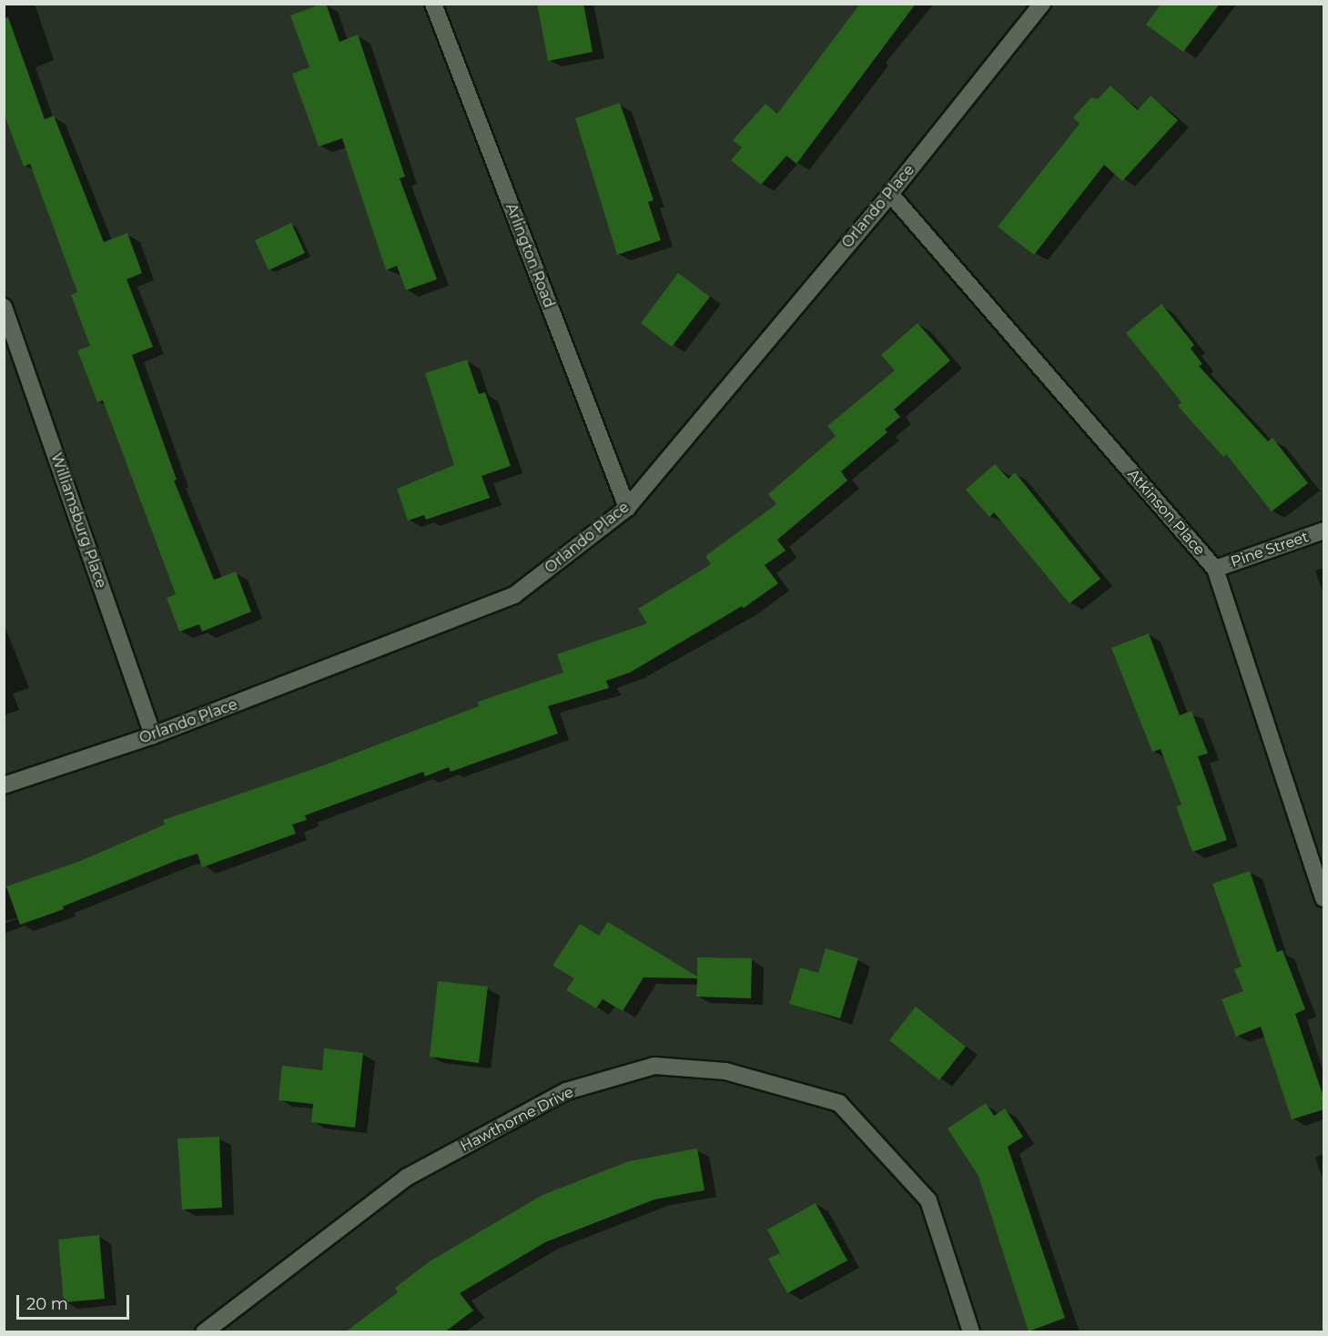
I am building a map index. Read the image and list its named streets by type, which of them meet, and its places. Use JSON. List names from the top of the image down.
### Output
{
  "streets": {
    "street": [
      "Orlando Place",
      "Arlington Road",
      "Atkinson Place",
      "Williamsburg Place",
      "Pine Street",
      "Hawthorne Drive"
    ]
  },
  "crossings": [
    ["Orlando Place", "Arlington Road"],
    ["Orlando Place", "Atkinson Place"],
    ["Orlando Place", "Williamsburg Place"],
    ["Atkinson Place", "Pine Street"]
  ],
  "scale_bar": "20 m"
}
